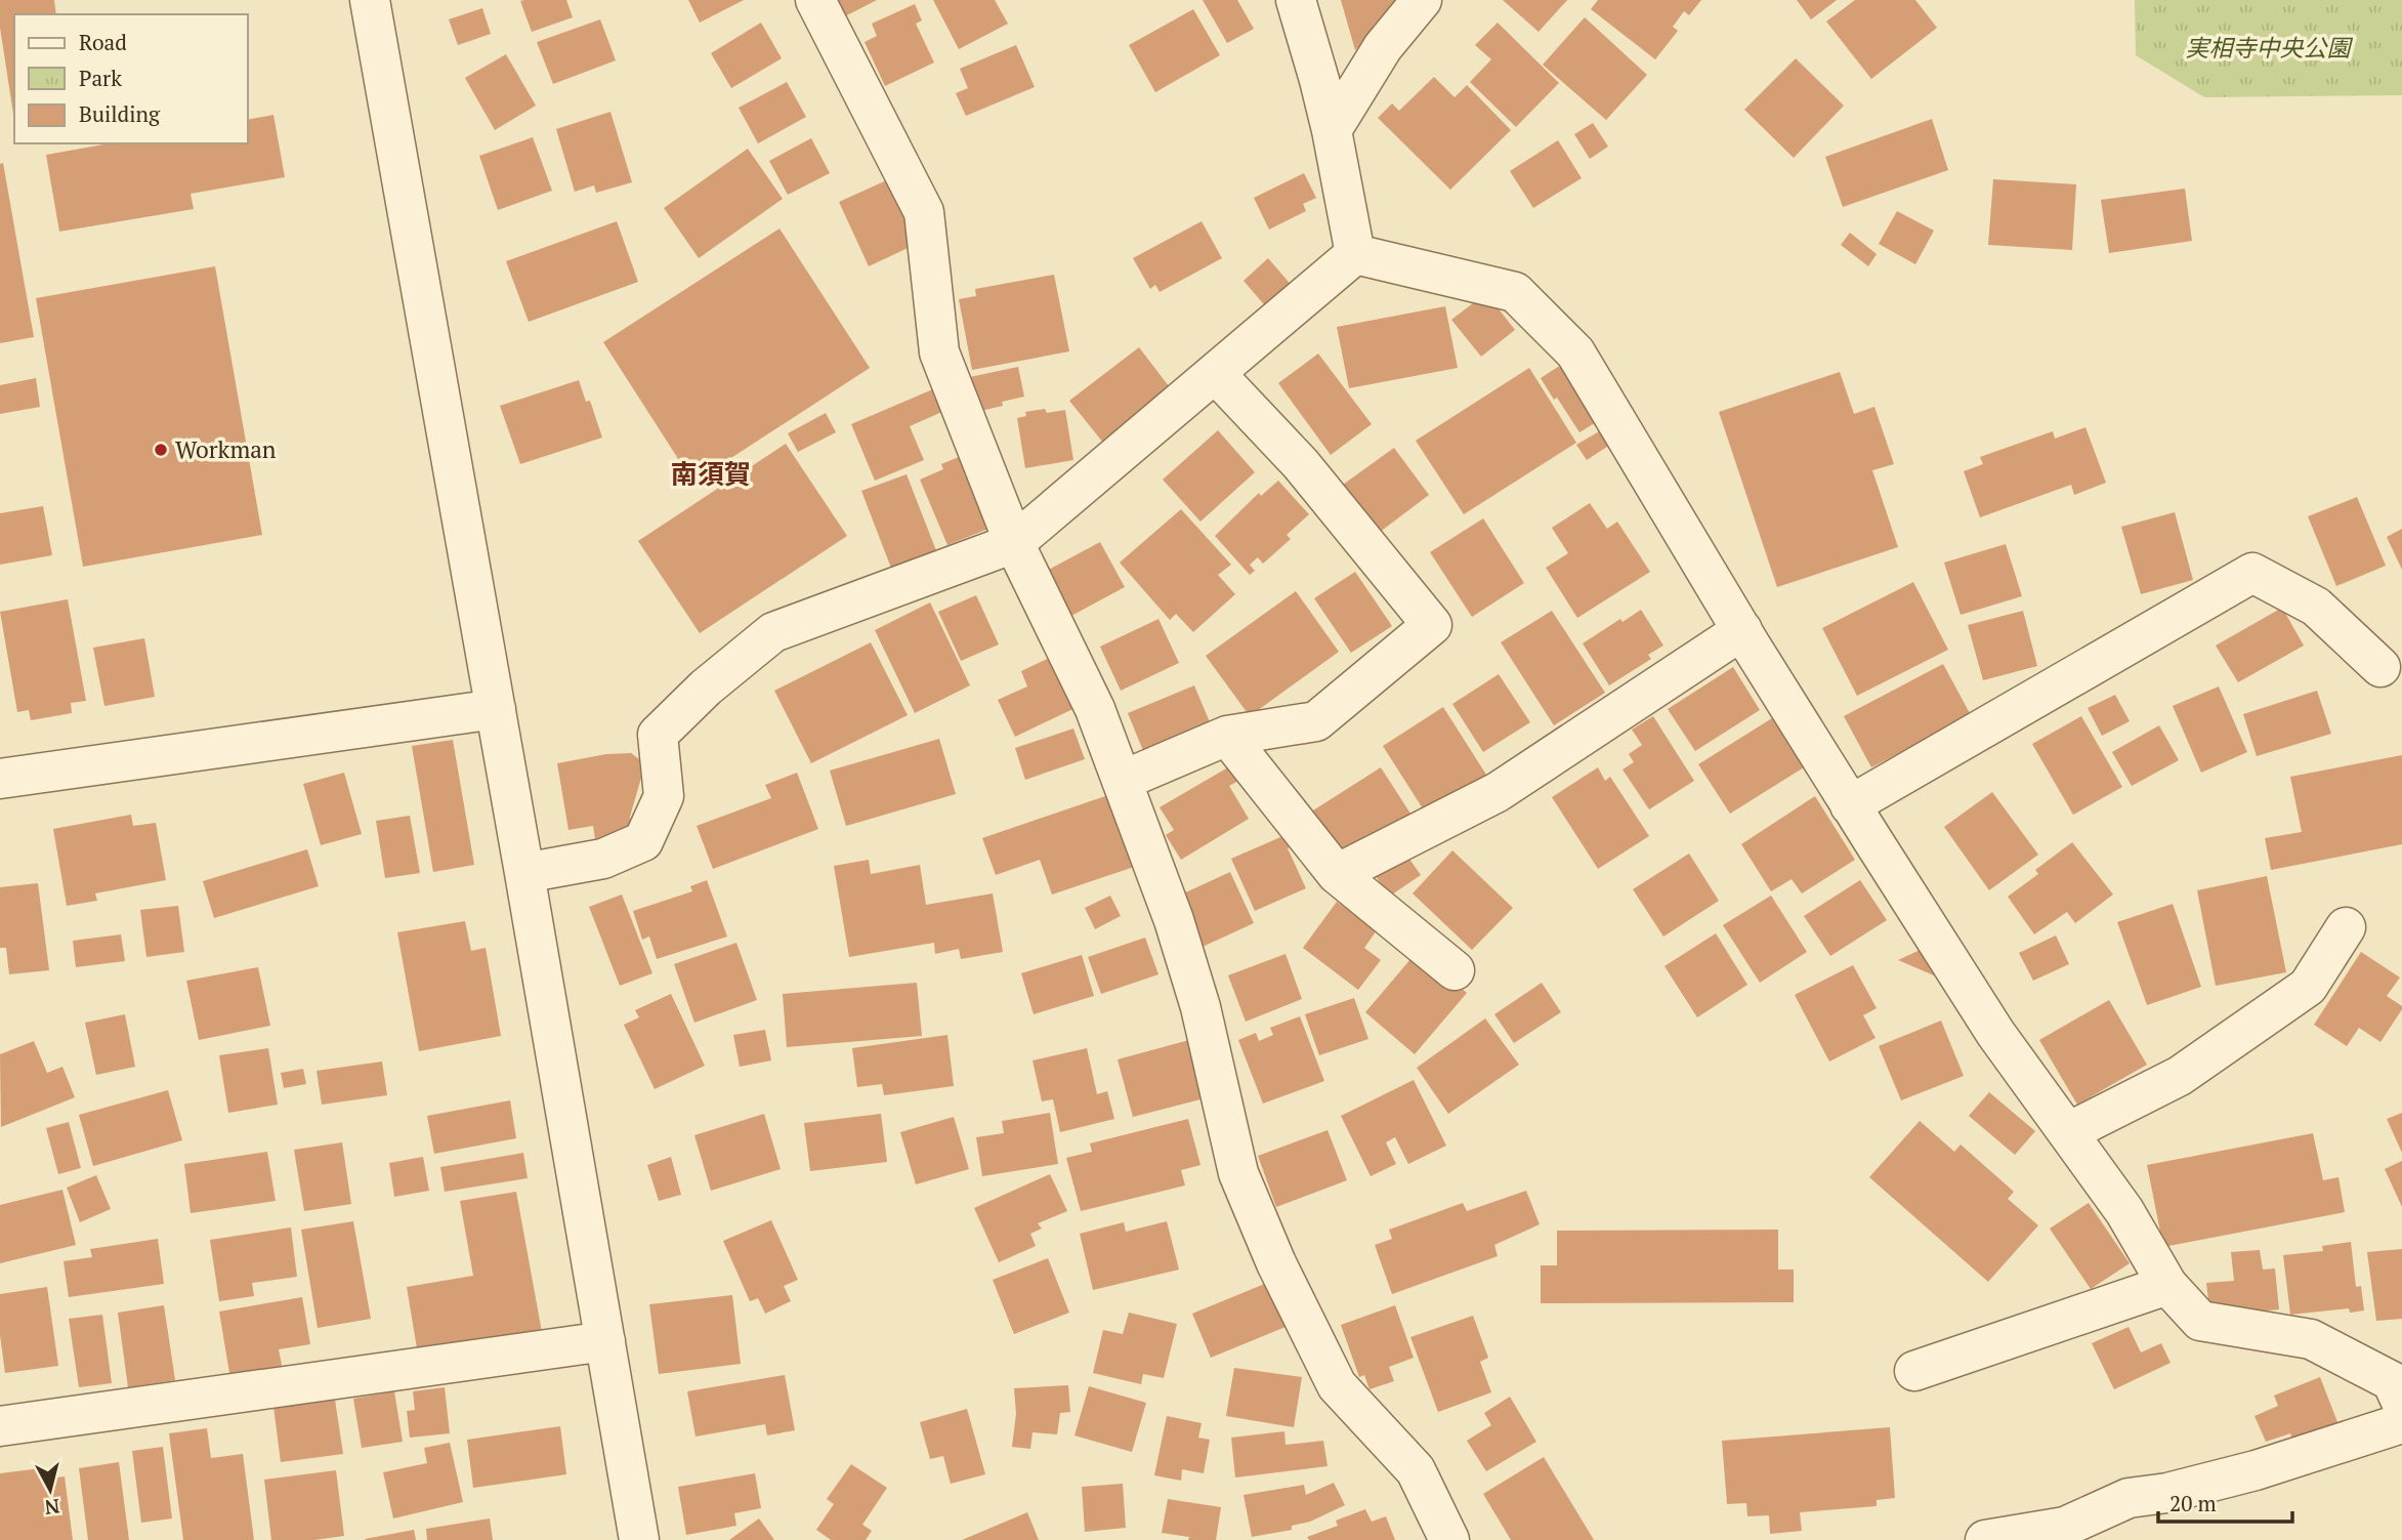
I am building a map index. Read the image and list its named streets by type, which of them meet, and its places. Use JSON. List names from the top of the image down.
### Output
{
  "districts": ["南須賀"],
  "parks": ["実相寺中央公園"],
  "places": ["Workman"],
  "legend": ["Road", "Park", "Building"],
  "scale_bar": "20 m",
  "north": "bottom"
}
